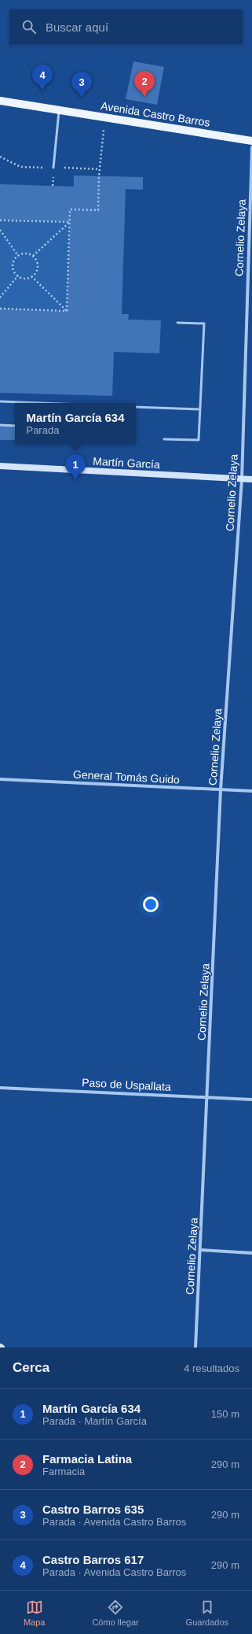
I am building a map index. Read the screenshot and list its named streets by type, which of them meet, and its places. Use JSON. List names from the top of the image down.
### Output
{
  "streets": {
    "main road": ["Avenida Castro Barros", "Martín García"],
    "street": ["Cornelio Zelaya", "General Tomás Guido", "Paso de Uspallata"]
  },
  "crossings": [
    ["Cornelio Zelaya", "Martín García"],
    ["Cornelio Zelaya", "General Tomás Guido"],
    ["Cornelio Zelaya", "Paso de Uspallata"]
  ],
  "page": {
    "search": "Buscar aquí",
    "pins": [
      "4",
      "2",
      "3",
      "1"
    ],
    "popup": ["Martín García 634", "Parada"],
    "heading": ["Cerca", "4 resultados"],
    "list": [
      {
        "mark": "1",
        "name": "Martín García 634",
        "note": "Parada · Martín García",
        "value": "150 m"
      },
      {
        "mark": "2",
        "name": "Farmacia Latina",
        "note": "Farmacia",
        "value": "290 m"
      },
      {
        "mark": "3",
        "name": "Castro Barros 635",
        "note": "Parada · Avenida Castro Barros",
        "value": "290 m"
      },
      {
        "mark": "4",
        "name": "Castro Barros 617",
        "note": "Parada · Avenida Castro Barros",
        "value": "290 m"
      }
    ],
    "nav": ["Mapa", "Cómo llegar", "Guardados"]
  }
}
